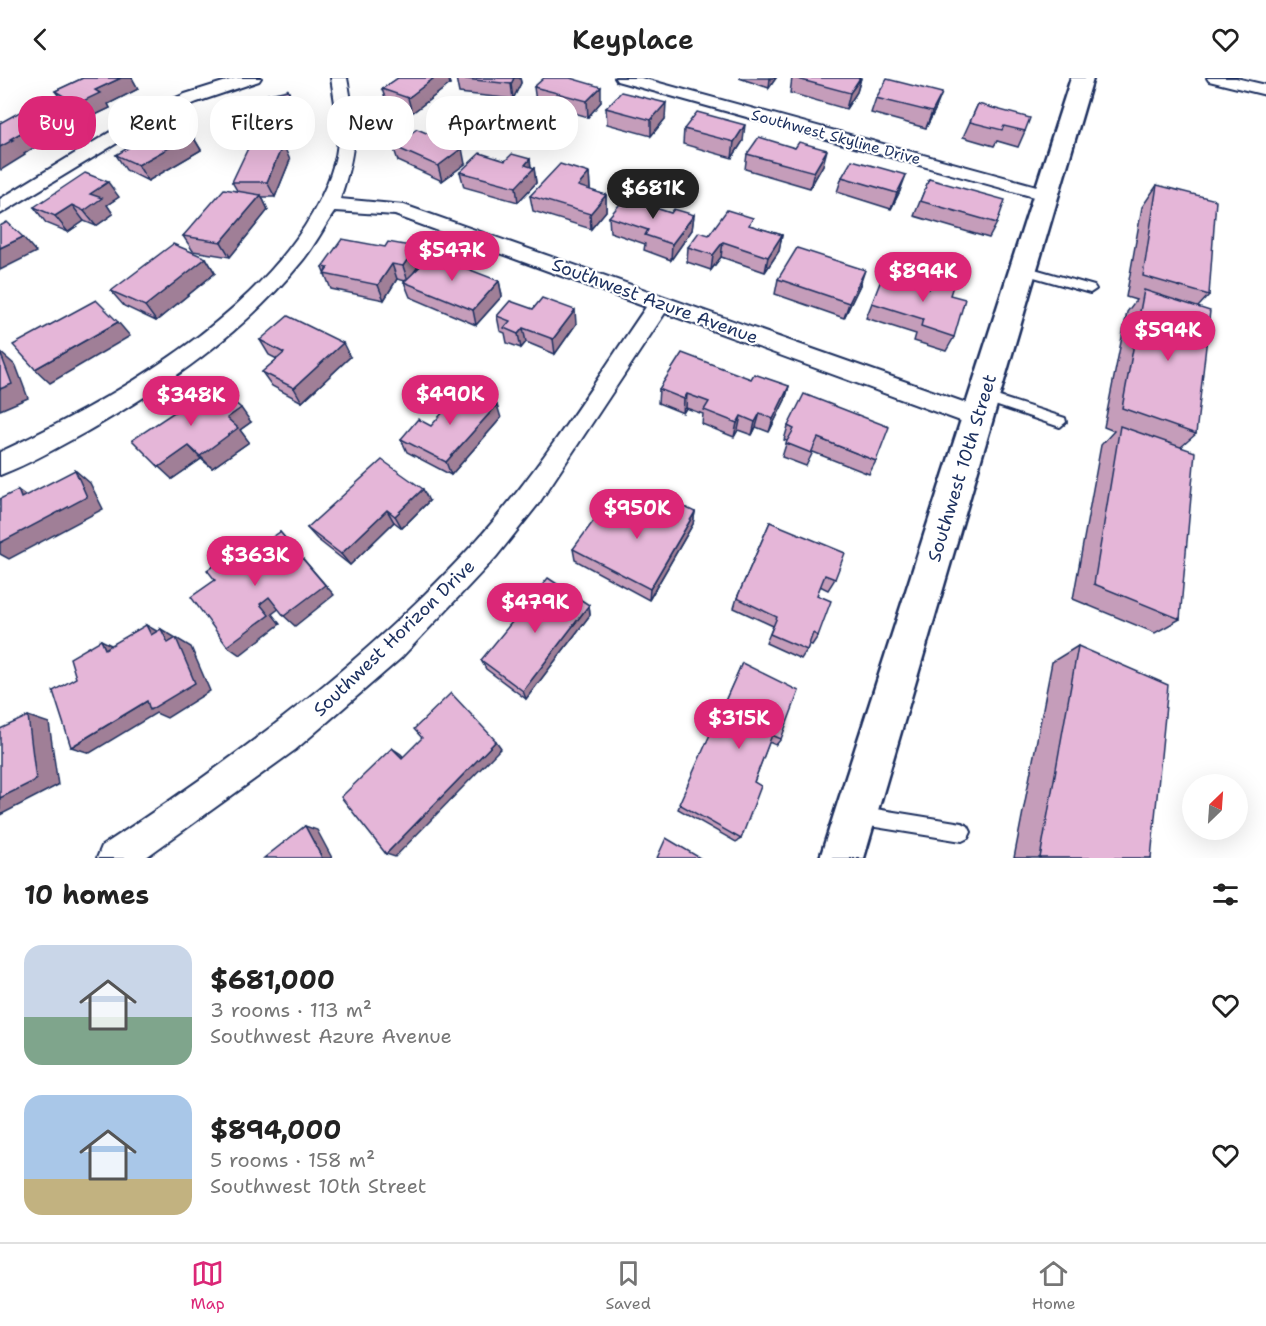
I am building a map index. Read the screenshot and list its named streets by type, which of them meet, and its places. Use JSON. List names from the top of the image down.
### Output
{
  "streets": {
    "street": [
      "Southwest Skyline Drive",
      "Southwest Azure Avenue",
      "Southwest 10th Street",
      "Southwest Horizon Drive"
    ]
  },
  "crossings": [
    ["Southwest Skyline Drive", "Southwest 10th Street"],
    ["Southwest Azure Avenue", "Southwest 10th Street"],
    ["Southwest Azure Avenue", "Southwest Horizon Drive"]
  ],
  "north": "top right",
  "page": {
    "header": "Keyplace",
    "chip": [
      "Buy",
      "Rent",
      "Filters",
      "New",
      "Apartment"
    ],
    "price": [
      "$681K",
      "$547K",
      "$894K",
      "$594K",
      "$490K",
      "$348K",
      "$950K",
      "$363K",
      "$479K",
      "$315K"
    ],
    "heading": "10 homes",
    "list": [
      {
        "name": "$681,000",
        "note": "3 rooms · 113 m² · Southwest Azure Avenue"
      },
      {
        "name": "$894,000",
        "note": "5 rooms · 158 m² · Southwest 10th Street"
      }
    ],
    "tabs": ["Map", "Saved", "Home"]
  }
}
